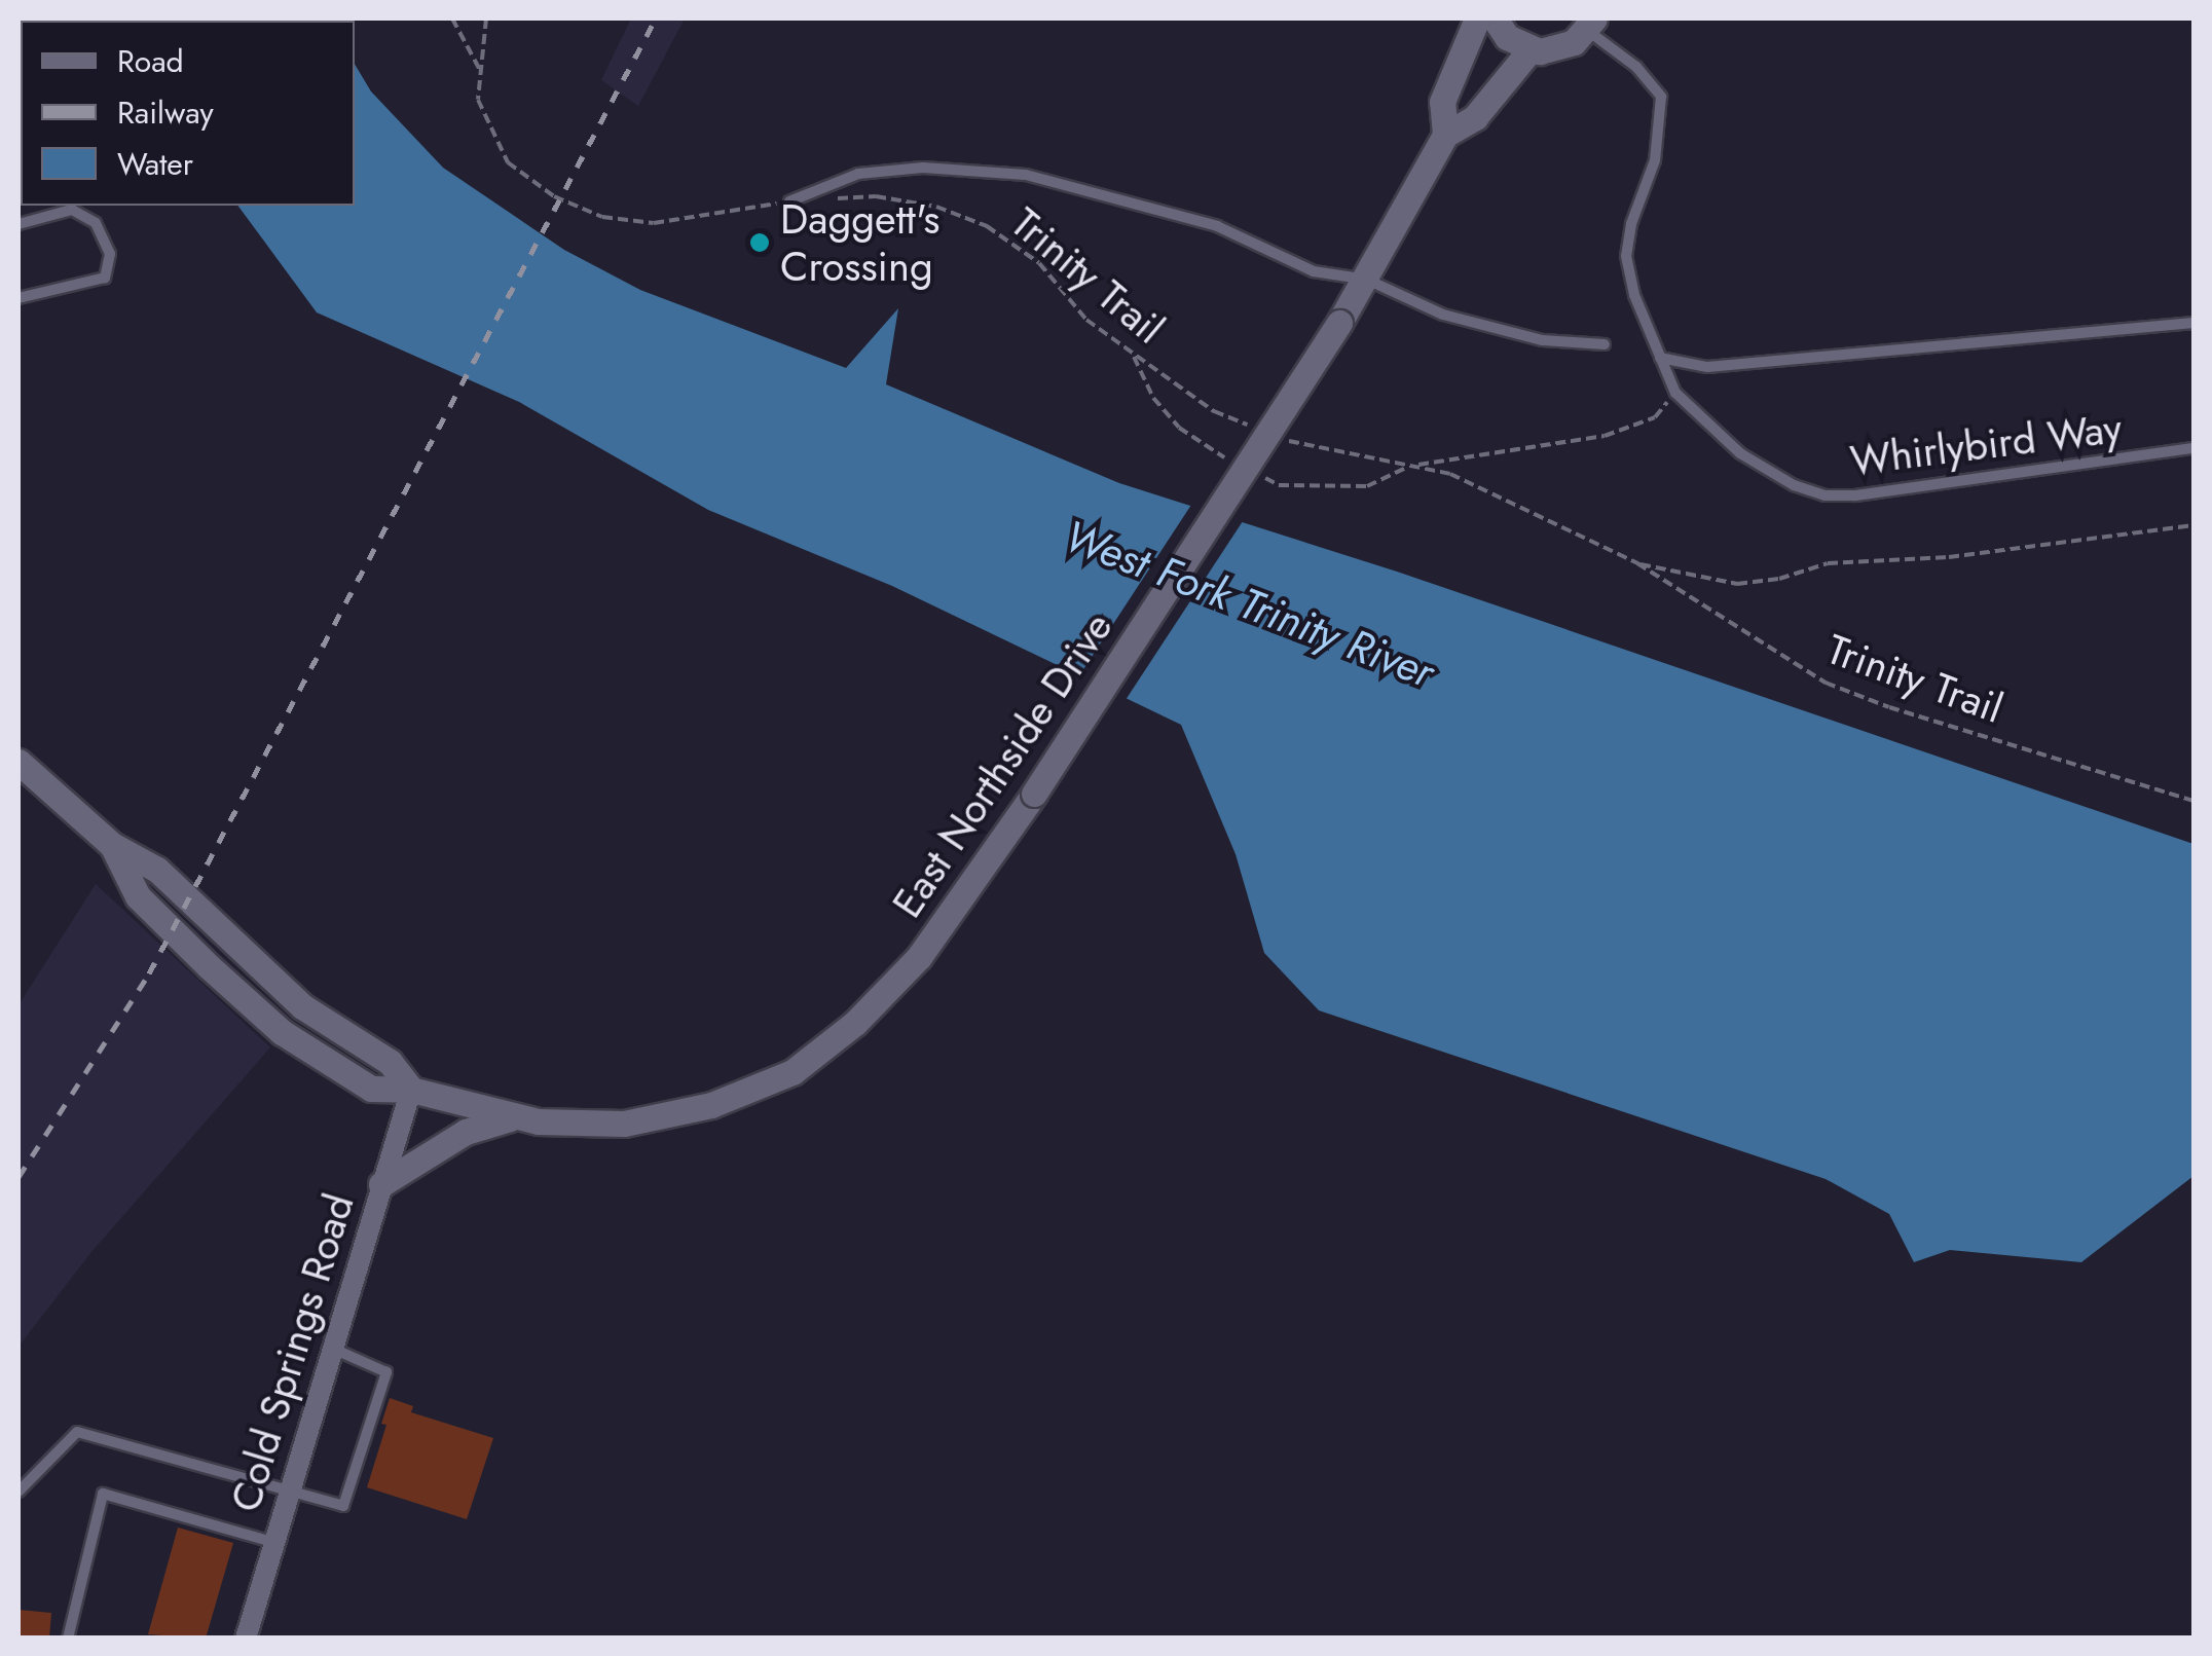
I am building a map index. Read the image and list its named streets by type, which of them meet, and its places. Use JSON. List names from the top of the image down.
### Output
{
  "streets": {
    "street": ["East Northside Drive", "Cold Springs Road"],
    "lane": ["Whirlybird Way"],
    "path": ["Trinity Trail"]
  },
  "crossings": [
    ["East Northside Drive", "Cold Springs Road"]
  ],
  "water": ["West Fork Trinity River"],
  "places": ["Daggett's Crossing"],
  "legend": ["Road", "Railway", "Water"]
}
